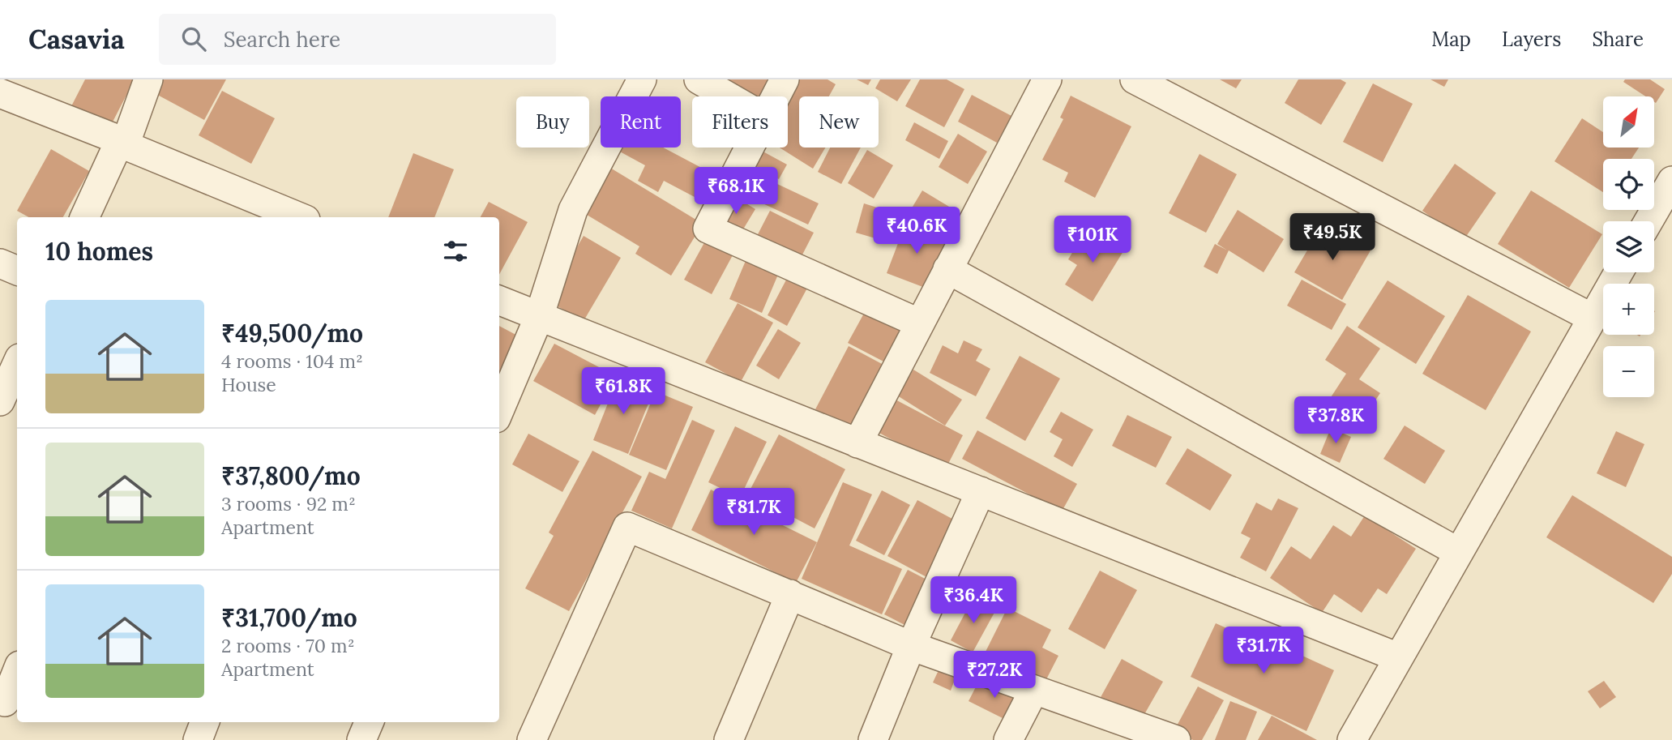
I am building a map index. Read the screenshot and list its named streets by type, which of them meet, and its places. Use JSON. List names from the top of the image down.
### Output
{
  "north": "top right",
  "page": {
    "header": "Casavia",
    "search": "Search here",
    "nav": ["Map", "Layers", "Share"],
    "map_buttons": ["+", "−"],
    "chip": [
      "Buy",
      "Rent",
      "Filters",
      "New"
    ],
    "price": [
      "₹68.1K",
      "₹40.6K",
      "₹49.5K",
      "₹101K",
      "₹61.8K",
      "₹37.8K",
      "₹81.7K",
      "₹36.4K",
      "₹31.7K",
      "₹27.2K"
    ],
    "heading": "10 homes",
    "list": [
      {
        "name": "₹49,500/mo",
        "note": "4 rooms · 104 m² · House"
      },
      {
        "name": "₹37,800/mo",
        "note": "3 rooms · 92 m² · Apartment"
      },
      {
        "name": "₹31,700/mo",
        "note": "2 rooms · 70 m² · Apartment"
      }
    ]
  }
}
